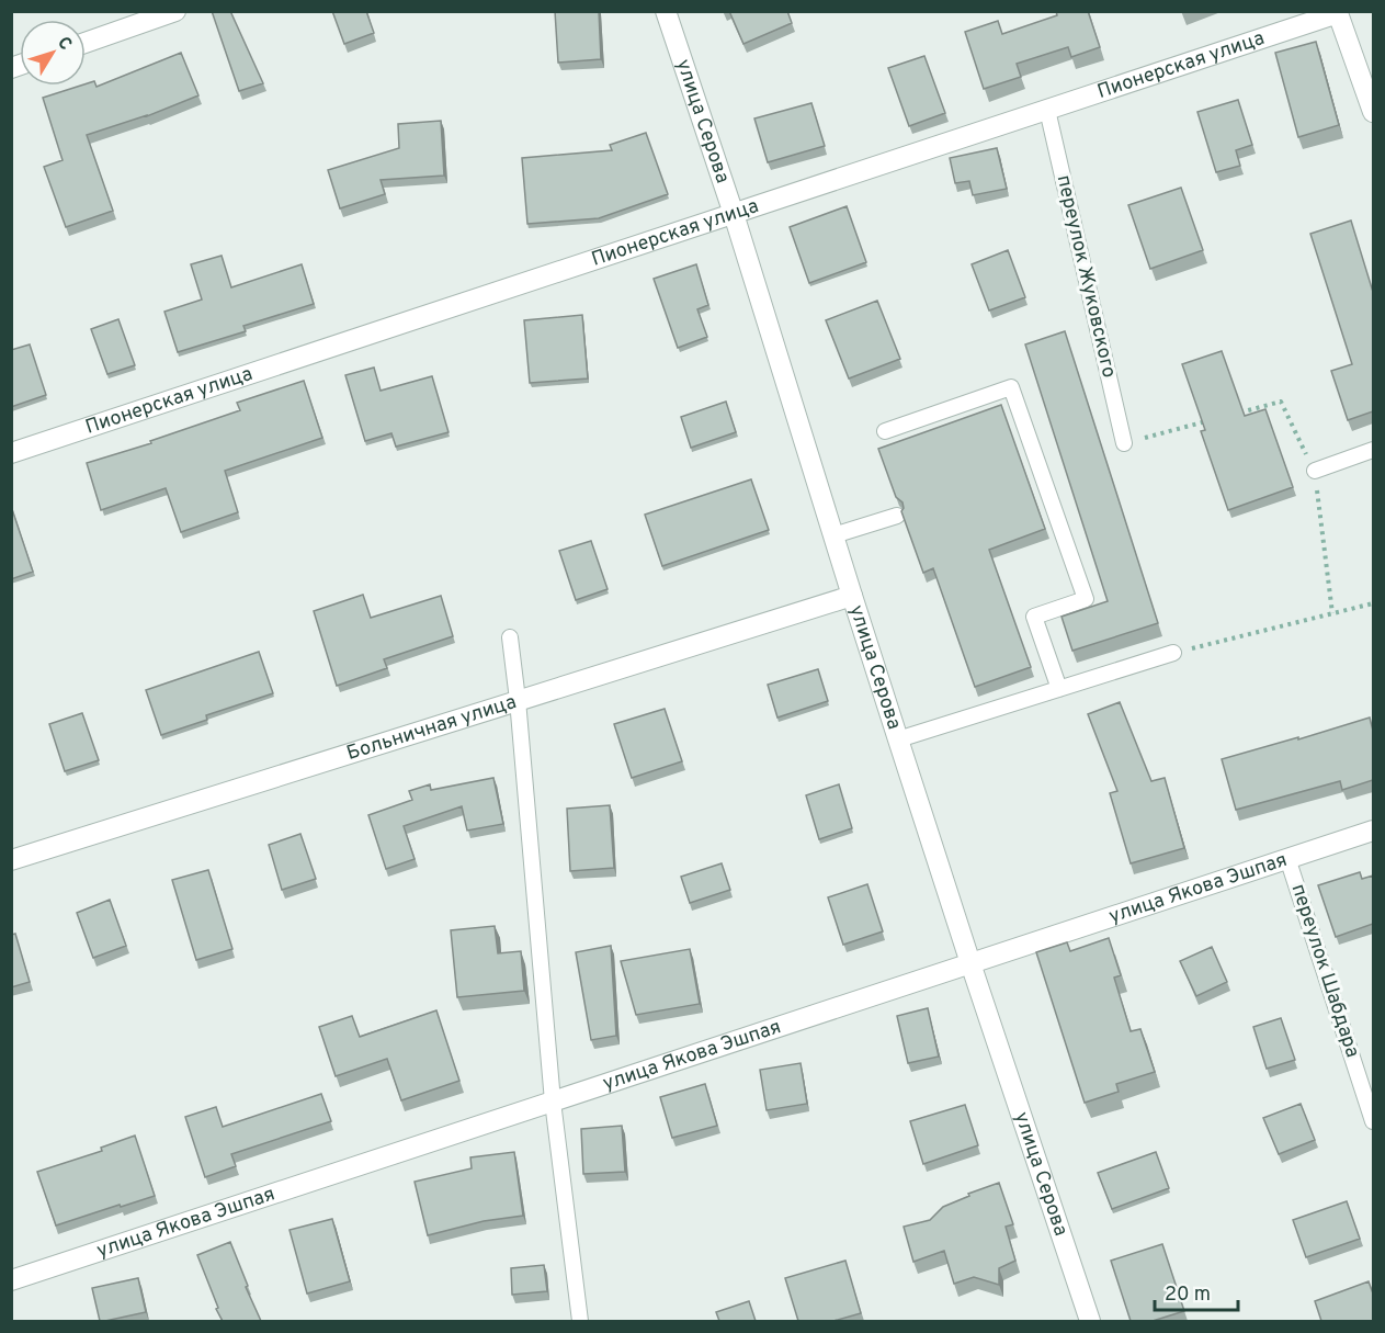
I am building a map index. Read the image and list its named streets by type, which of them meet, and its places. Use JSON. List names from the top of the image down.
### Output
{
  "streets": {
    "street": [
      "Пионерская улица",
      "улица Серова",
      "Больничная улица",
      "улица Якова Эшпая"
    ],
    "lane": ["переулок Жуковского", "переулок Шабдара"]
  },
  "crossings": [
    ["Пионерская улица", "улица Серова"],
    ["Пионерская улица", "переулок Жуковского"],
    ["улица Серова", "Больничная улица"],
    ["улица Серова", "улица Якова Эшпая"],
    ["улица Якова Эшпая", "переулок Шабдара"]
  ],
  "scale_bar": "20 m",
  "north": "top right"
}
